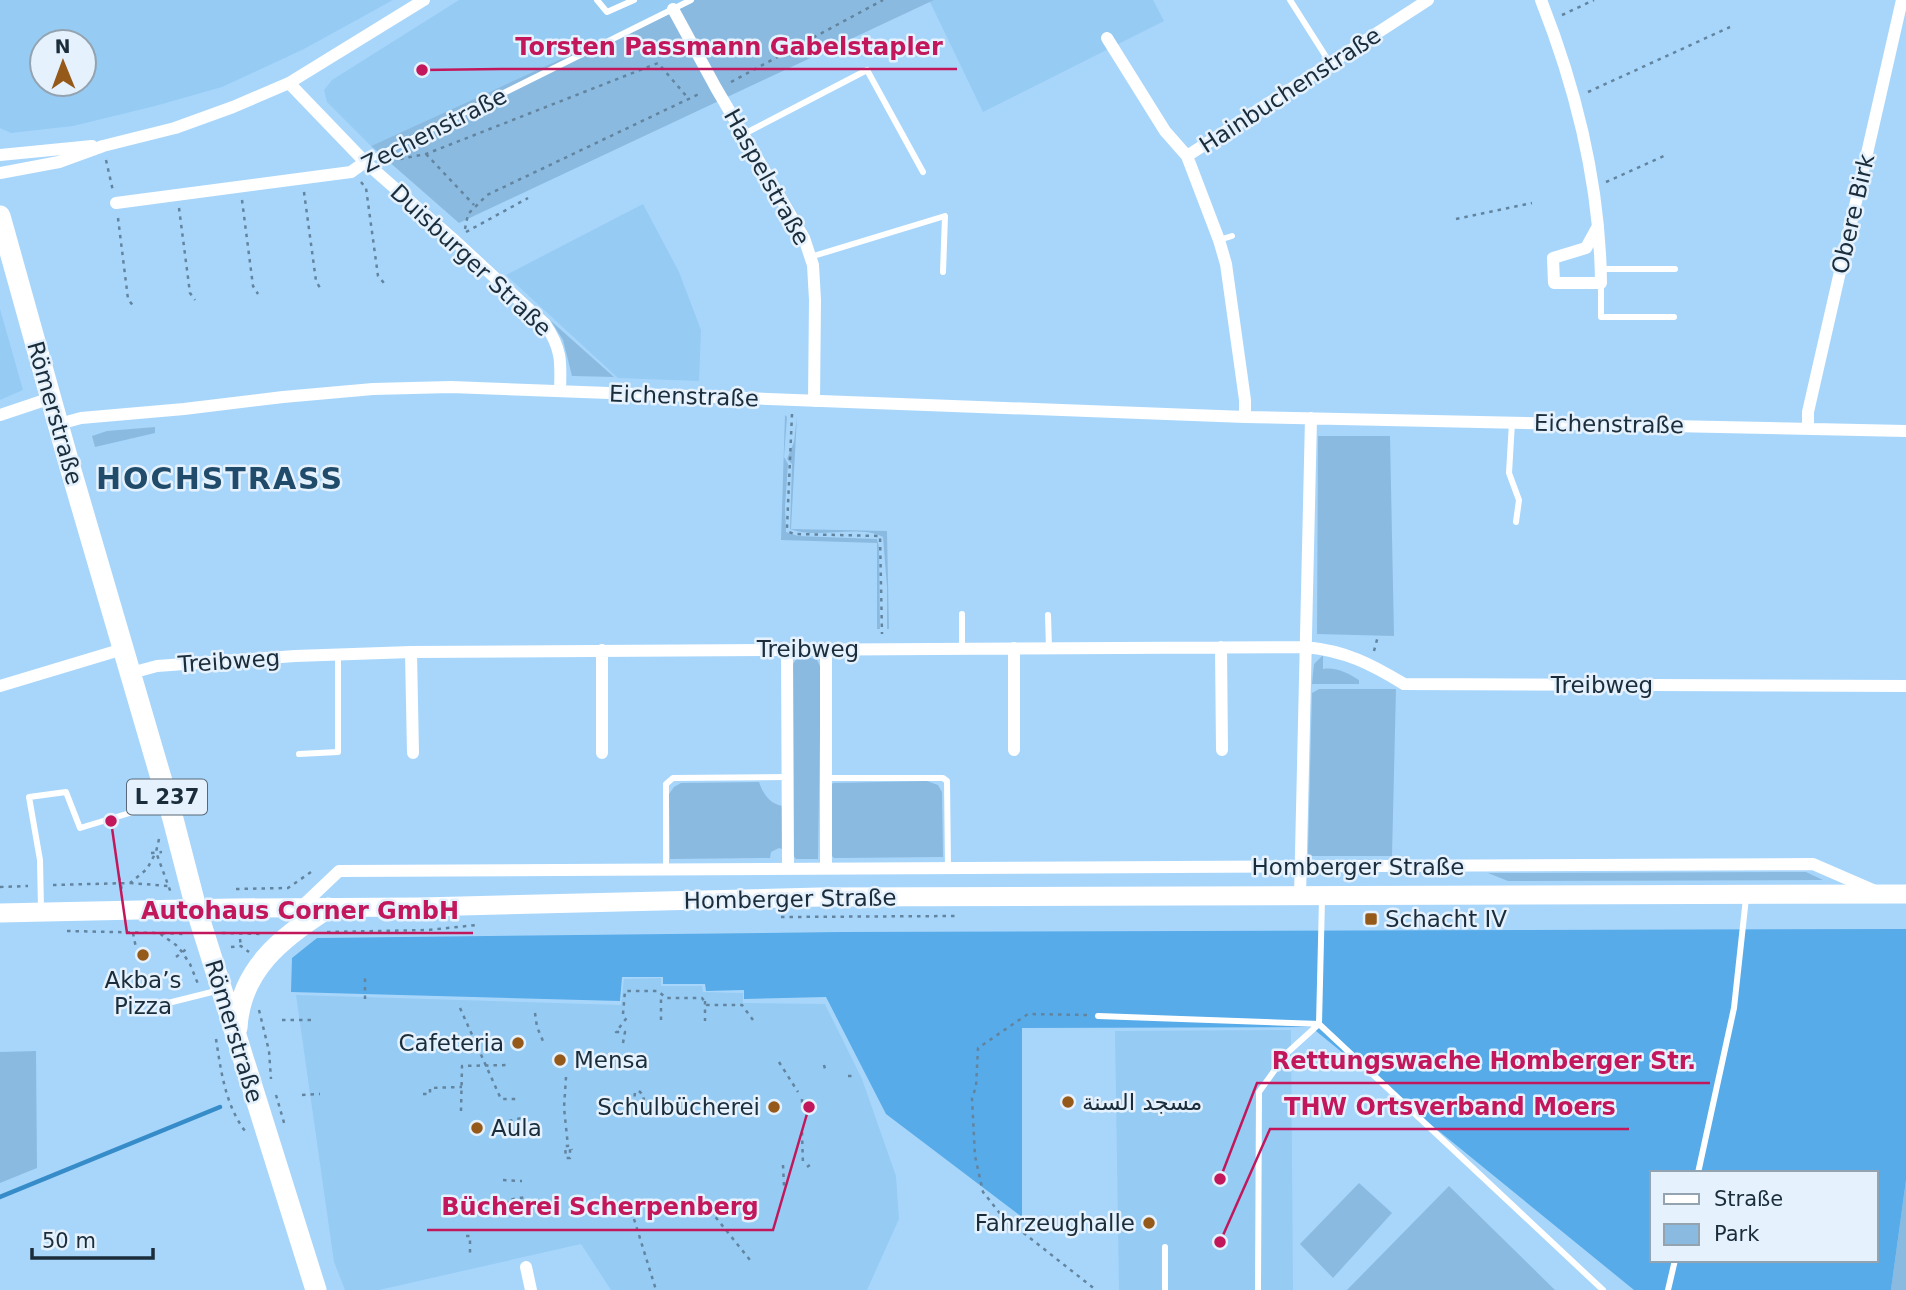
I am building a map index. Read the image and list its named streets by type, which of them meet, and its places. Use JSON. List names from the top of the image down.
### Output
{
  "streets": {
    "main road": ["Römerstraße", "L 237", "Homberger Straße"],
    "street": [
      "Hainbuchenstraße",
      "Zechenstraße",
      "Haspelstraße",
      "Obere Birk",
      "Duisburger Straße",
      "Eichenstraße",
      "Treibweg"
    ]
  },
  "crossings": [
    ["Hainbuchenstraße", "Eichenstraße"],
    ["Zechenstraße", "Haspelstraße"],
    ["Zechenstraße", "Duisburger Straße"],
    ["Haspelstraße", "Eichenstraße"],
    ["Obere Birk", "Eichenstraße"],
    ["Duisburger Straße", "Eichenstraße"],
    ["Eichenstraße", "Römerstraße"],
    ["Römerstraße", "Treibweg"],
    ["Römerstraße", "Homberger Straße"],
    ["Treibweg", "Homberger Straße"]
  ],
  "districts": ["HOCHSTRASS"],
  "places": {
    "other": [
      "Torsten Passmann Gabelstapler",
      "Autohaus Corner GmbH",
      "Akba’s Pizza",
      "Cafeteria",
      "Mensa",
      "مسجد السنة",
      "Schulbücherei",
      "Bücherei Scherpenberg",
      "Aula",
      "Rettungswache Homberger Str.",
      "Fahrzeughalle",
      "THW Ortsverband Moers"
    ],
    "transit": ["Schacht IV"]
  },
  "legend": ["Straße", "Park"],
  "scale_bar": "50 m",
  "north": "top"
}
